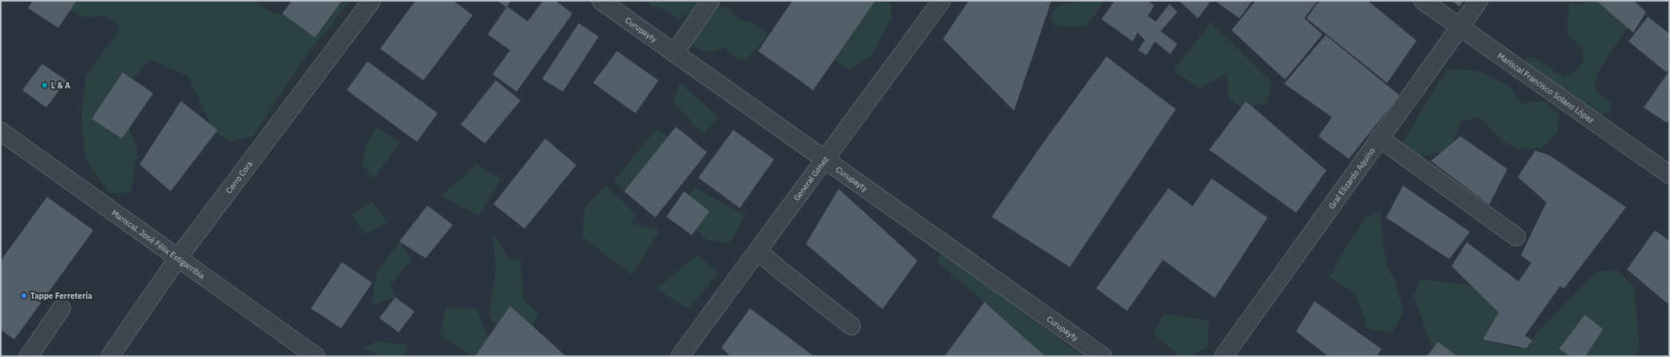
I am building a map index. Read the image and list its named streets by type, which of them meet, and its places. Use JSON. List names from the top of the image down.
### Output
{
  "streets": {
    "street": [
      "Curupayty",
      "Mariscal Francisco Solano López",
      "Cerro Cora",
      "General Genez",
      "Gral Elizardo Aquino",
      "Mariscal. José Félix Estigarribia"
    ]
  },
  "crossings": [
    ["Curupayty", "General Genez"],
    ["Mariscal Francisco Solano López", "Gral Elizardo Aquino"],
    ["Cerro Cora", "Mariscal. José Félix Estigarribia"]
  ],
  "places": ["L & A", "Tappe Ferretería"]
}
